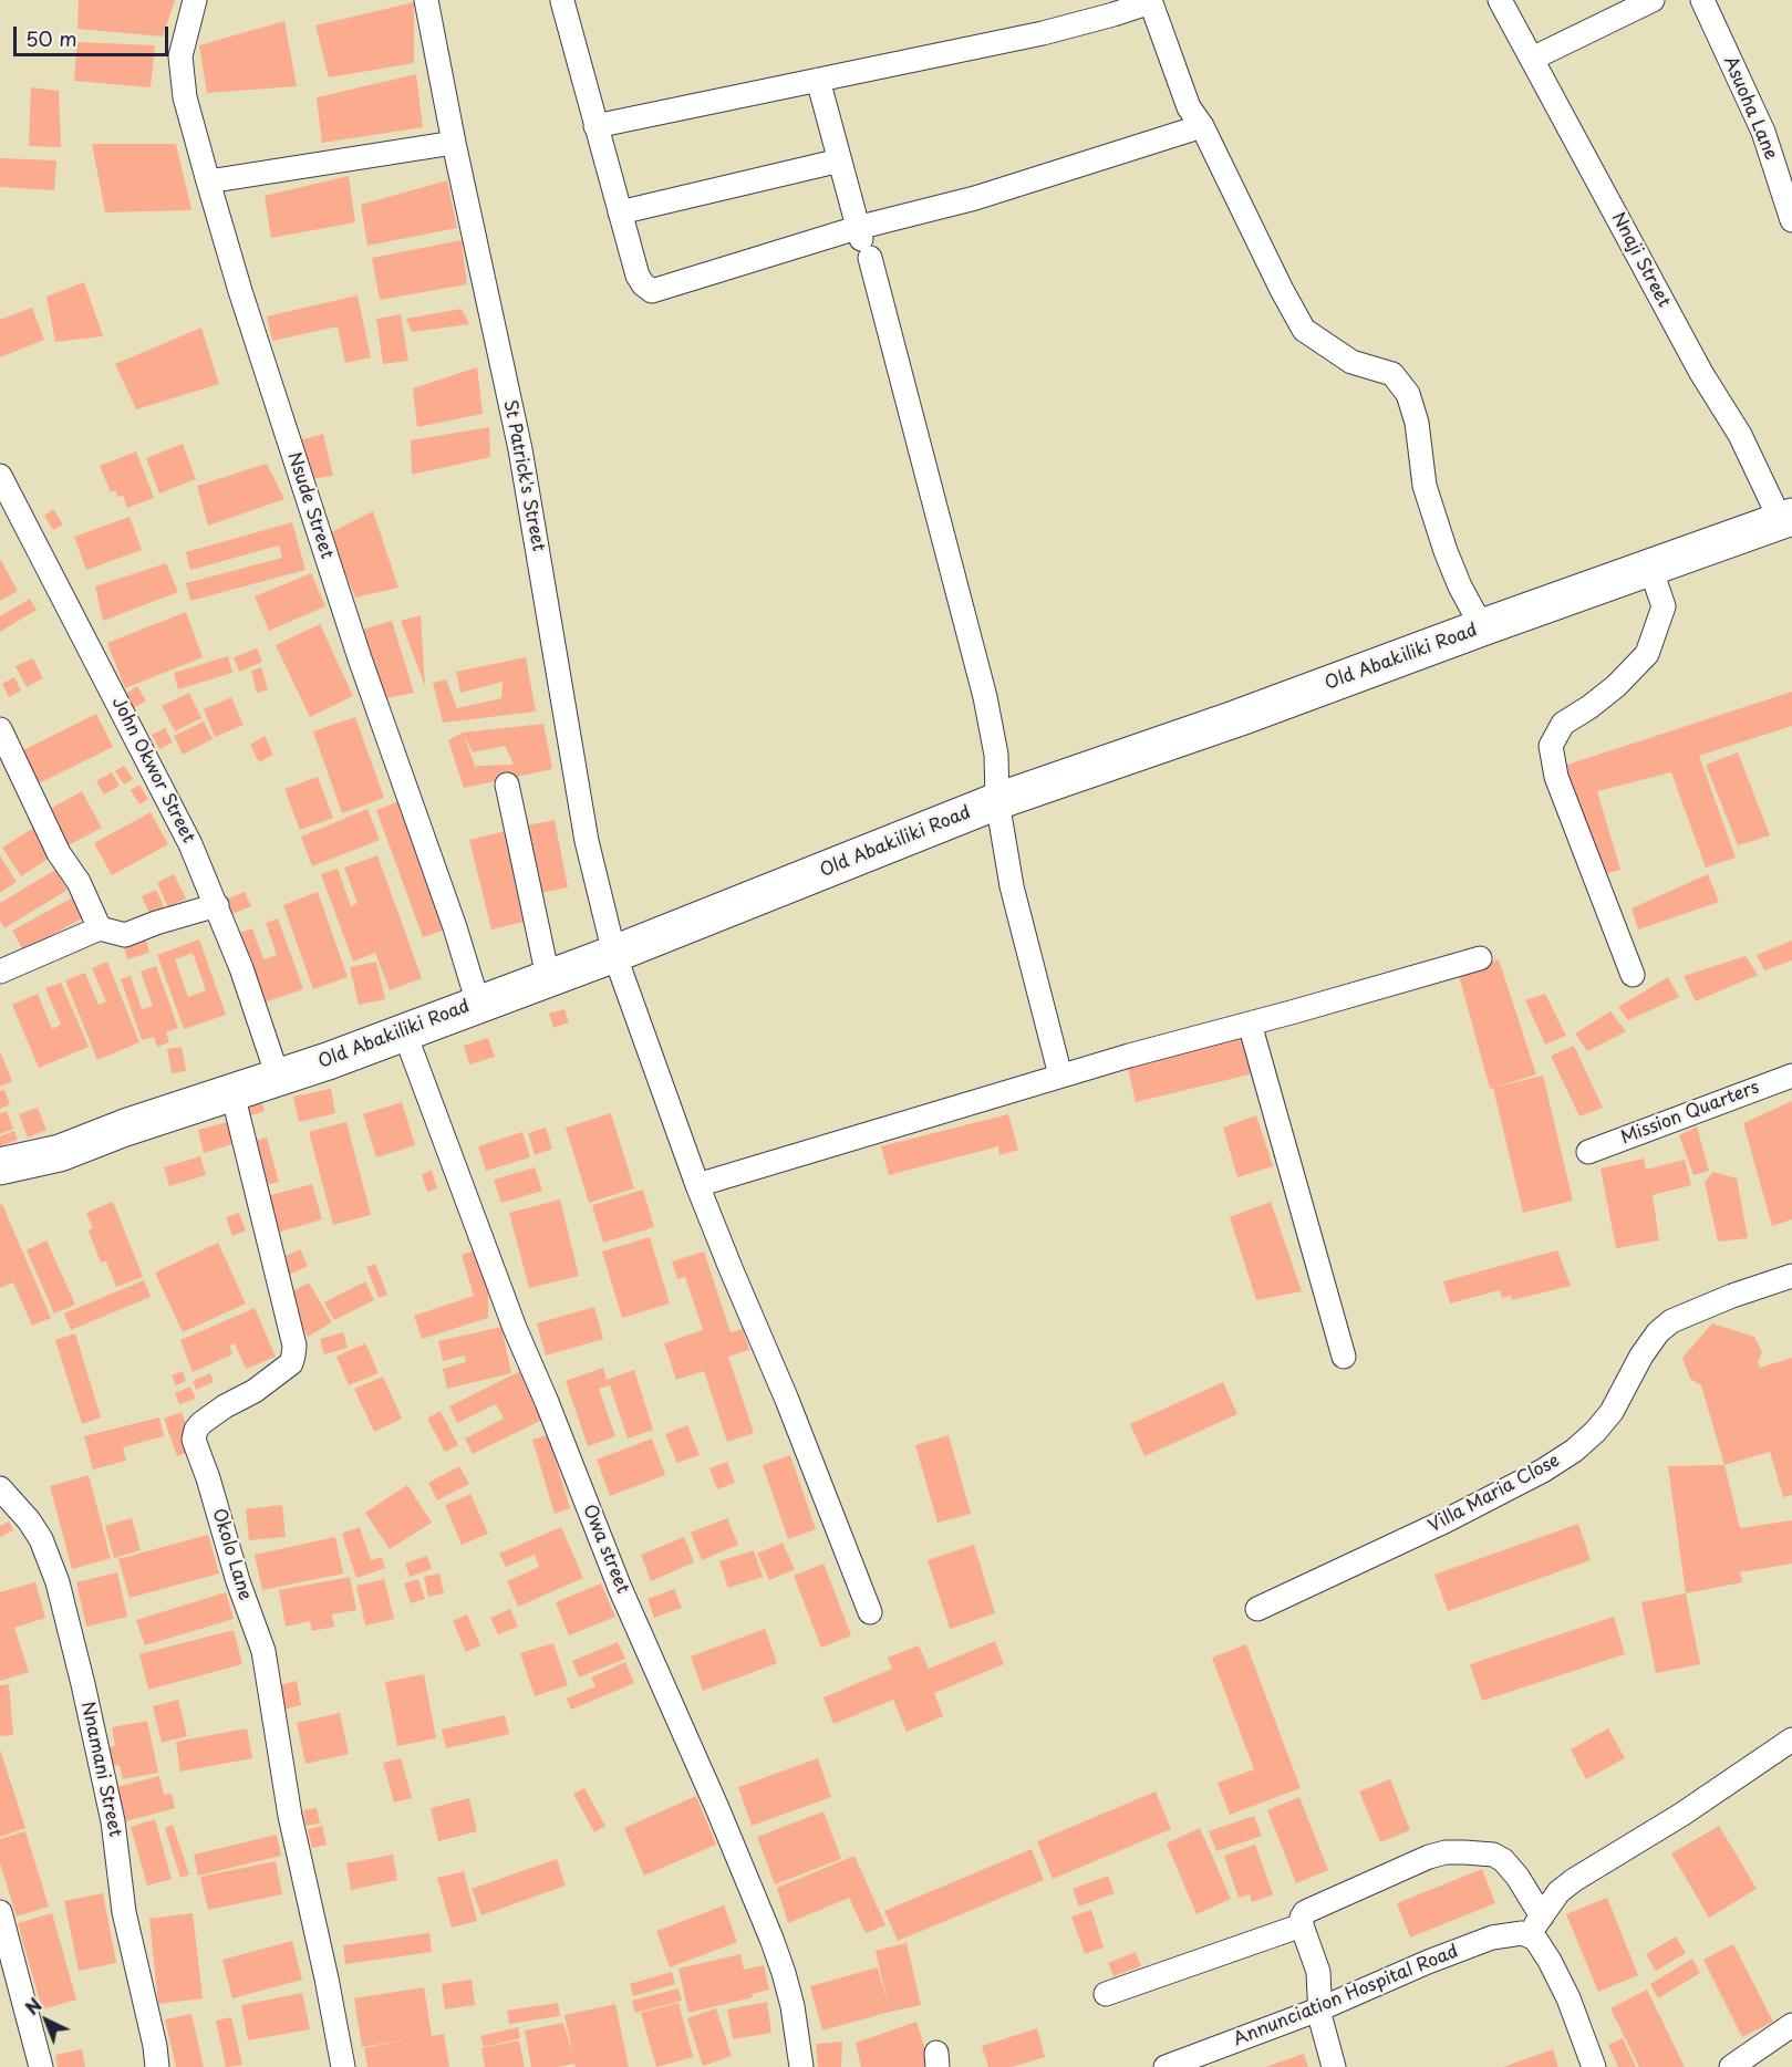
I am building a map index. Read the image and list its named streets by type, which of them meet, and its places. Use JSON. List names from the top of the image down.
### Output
{
  "streets": {
    "main road": ["Old Abakiliki Road"],
    "street": [
      "Asuoha Lane",
      "Nnaji Street",
      "St Patrick's Street",
      "Nsude Street",
      "John Okwor Street",
      "Mission Quarters",
      "Villa Maria Close",
      "Owa street",
      "Okolo Lane",
      "Nnamani Street",
      "Annunciation Hospital Road"
    ]
  },
  "crossings": [
    ["Nnaji Street", "Old Abakiliki Road"],
    ["St Patrick's Street", "Old Abakiliki Road"],
    ["Nsude Street", "Old Abakiliki Road"],
    ["Old Abakiliki Road", "John Okwor Street"],
    ["Old Abakiliki Road", "Owa street"],
    ["Old Abakiliki Road", "Okolo Lane"]
  ],
  "scale_bar": "50 m",
  "north": "top left"
}
